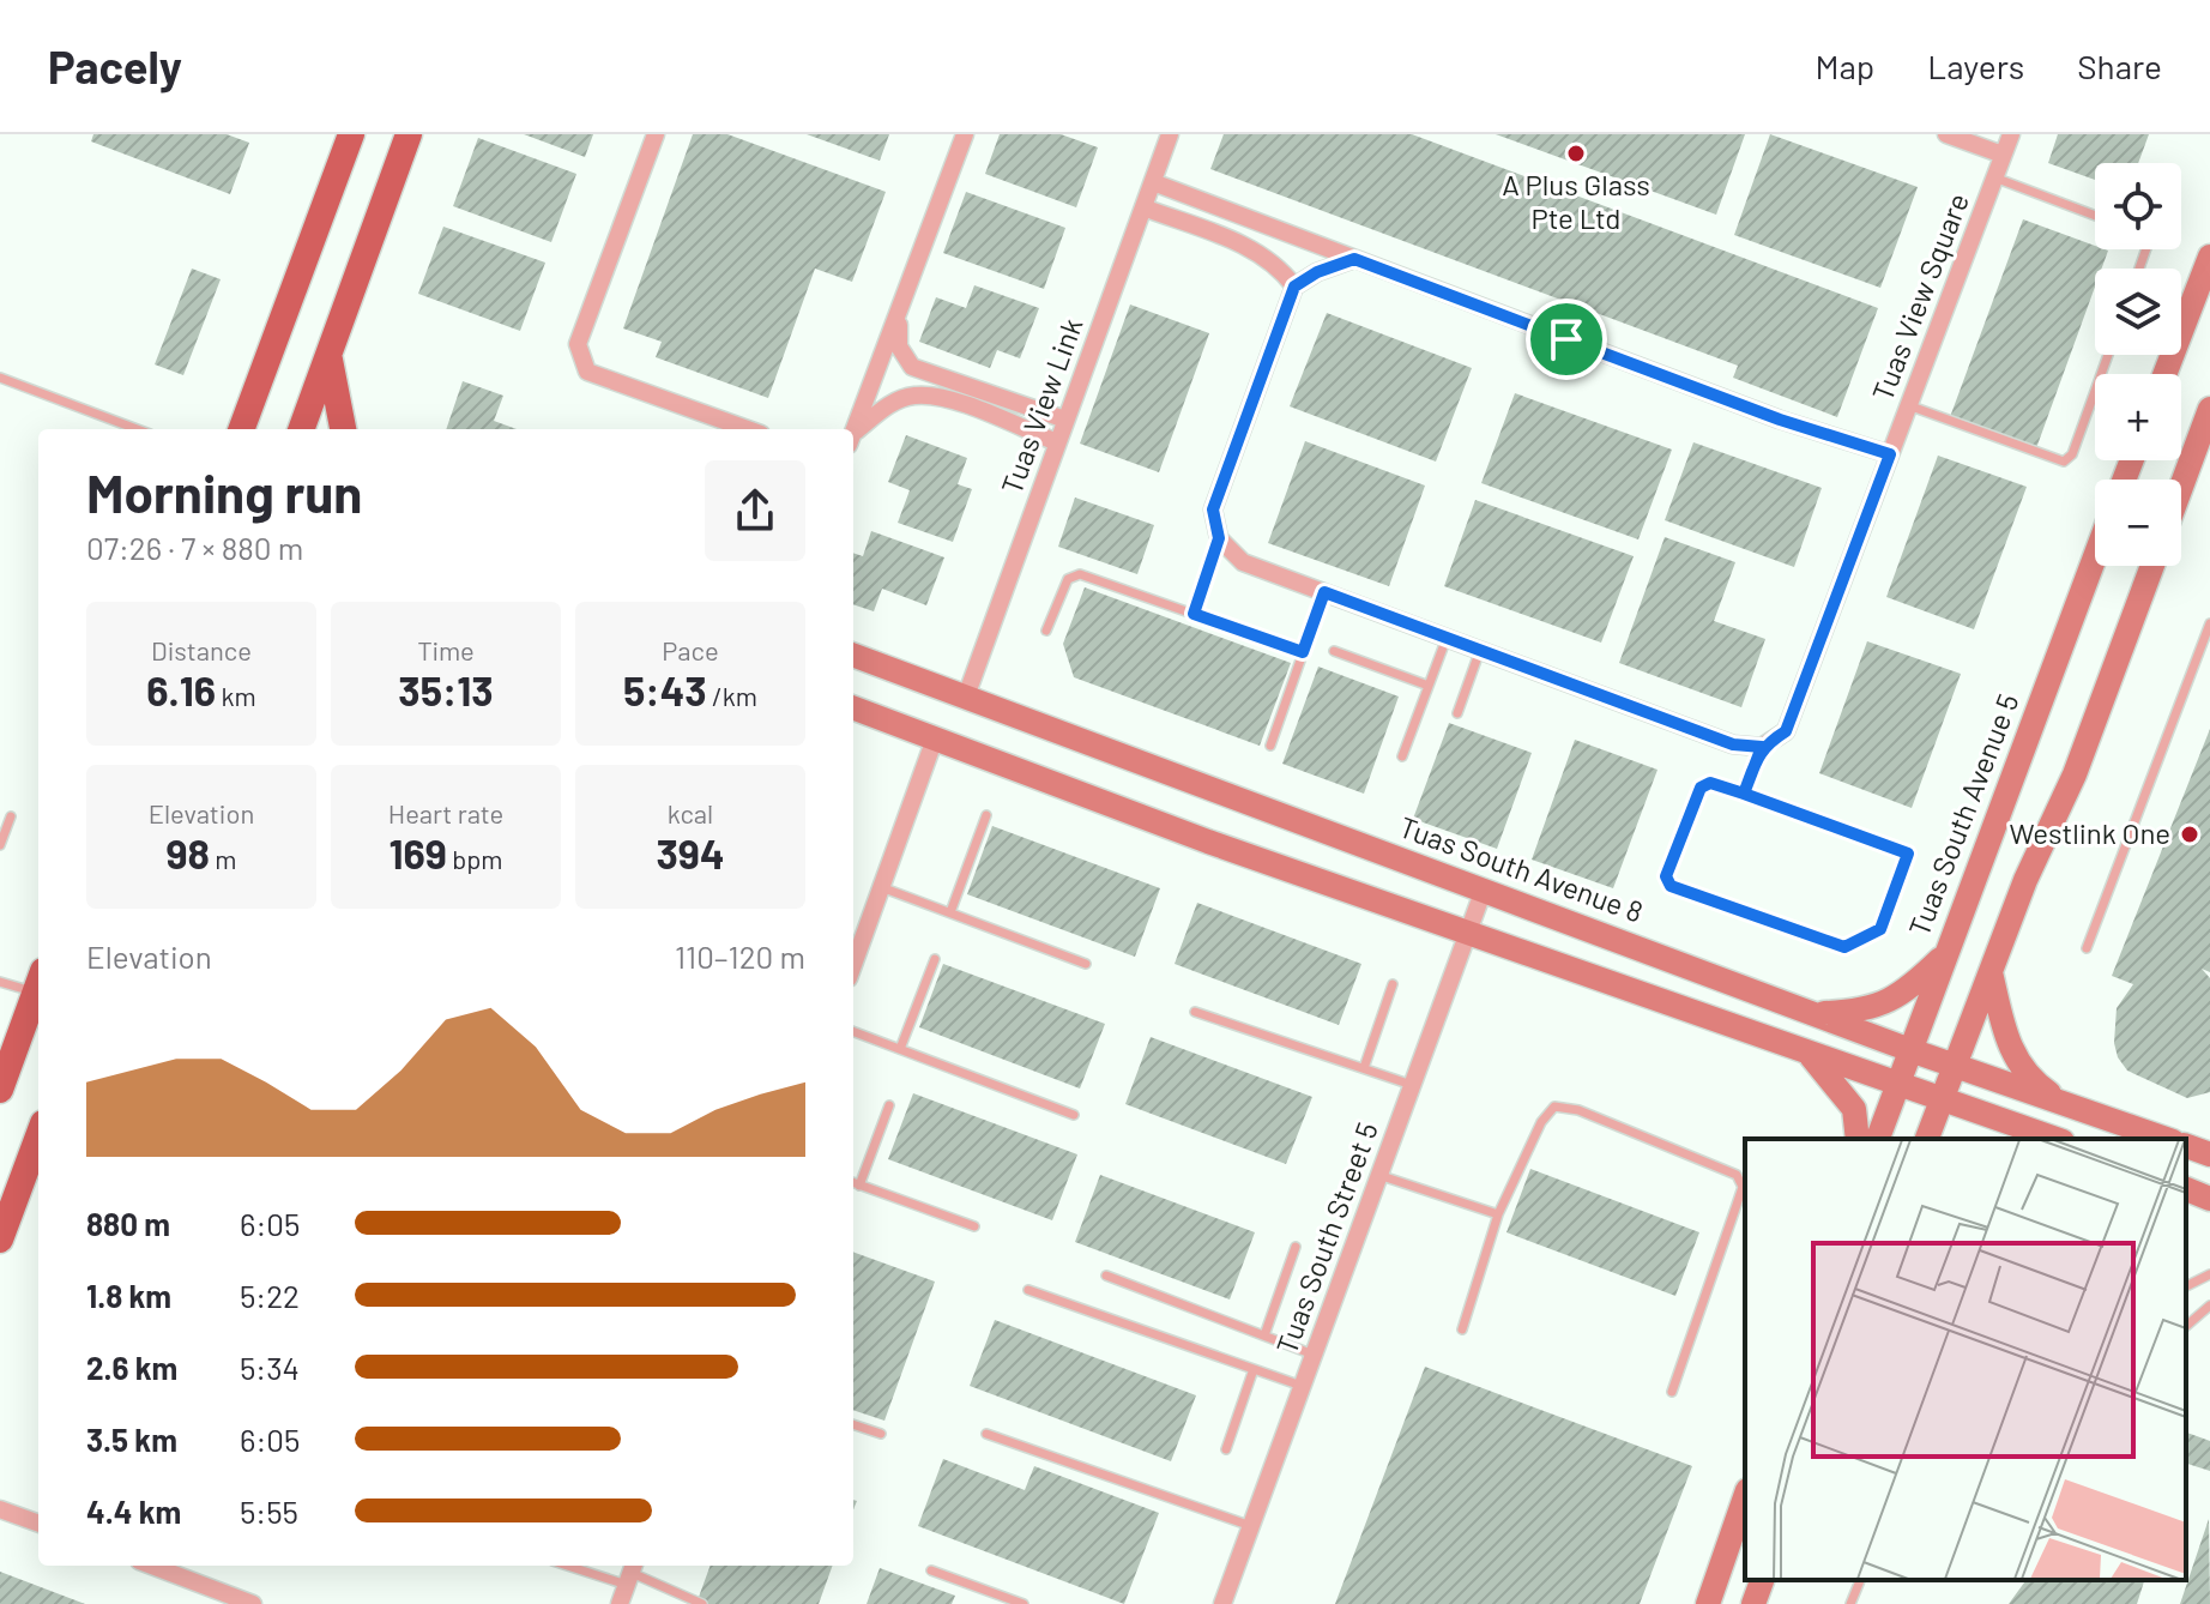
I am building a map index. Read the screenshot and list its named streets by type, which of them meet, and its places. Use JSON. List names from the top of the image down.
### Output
{
  "streets": {
    "street": [
      "Tuas View Square",
      "Tuas View Link",
      "Tuas South Avenue 5",
      "Tuas South Avenue 8",
      "Tuas South Street 5"
    ]
  },
  "crossings": [
    ["Tuas View Link", "Tuas South Avenue 8"],
    ["Tuas South Avenue 5", "Tuas South Avenue 8"],
    ["Tuas South Avenue 8", "Tuas South Street 5"]
  ],
  "places": ["A Plus Glass Pte Ltd", "Westlink One"],
  "page": {
    "header": "Pacely",
    "nav": ["Map", "Layers", "Share"],
    "map_buttons": ["+", "−"],
    "heading": ["Morning run", "07:26 · 7 × 880 m"],
    "stats": [
      ["Distance", "6.16 km"],
      ["Time", "35:13"],
      ["Pace", "5:43 /km"],
      ["Elevation", "98 m"],
      ["Heart rate", "169 bpm"],
      ["kcal", "394"]
    ],
    "chart": ["Elevation", "110–120 m"],
    "list": [
      {
        "name": "880 m",
        "note": "6:05"
      },
      {
        "name": "1.8 km",
        "note": "5:22"
      },
      {
        "name": "2.6 km",
        "note": "5:34"
      },
      {
        "name": "3.5 km",
        "note": "6:05"
      },
      {
        "name": "4.4 km",
        "note": "5:55"
      }
    ]
  }
}
